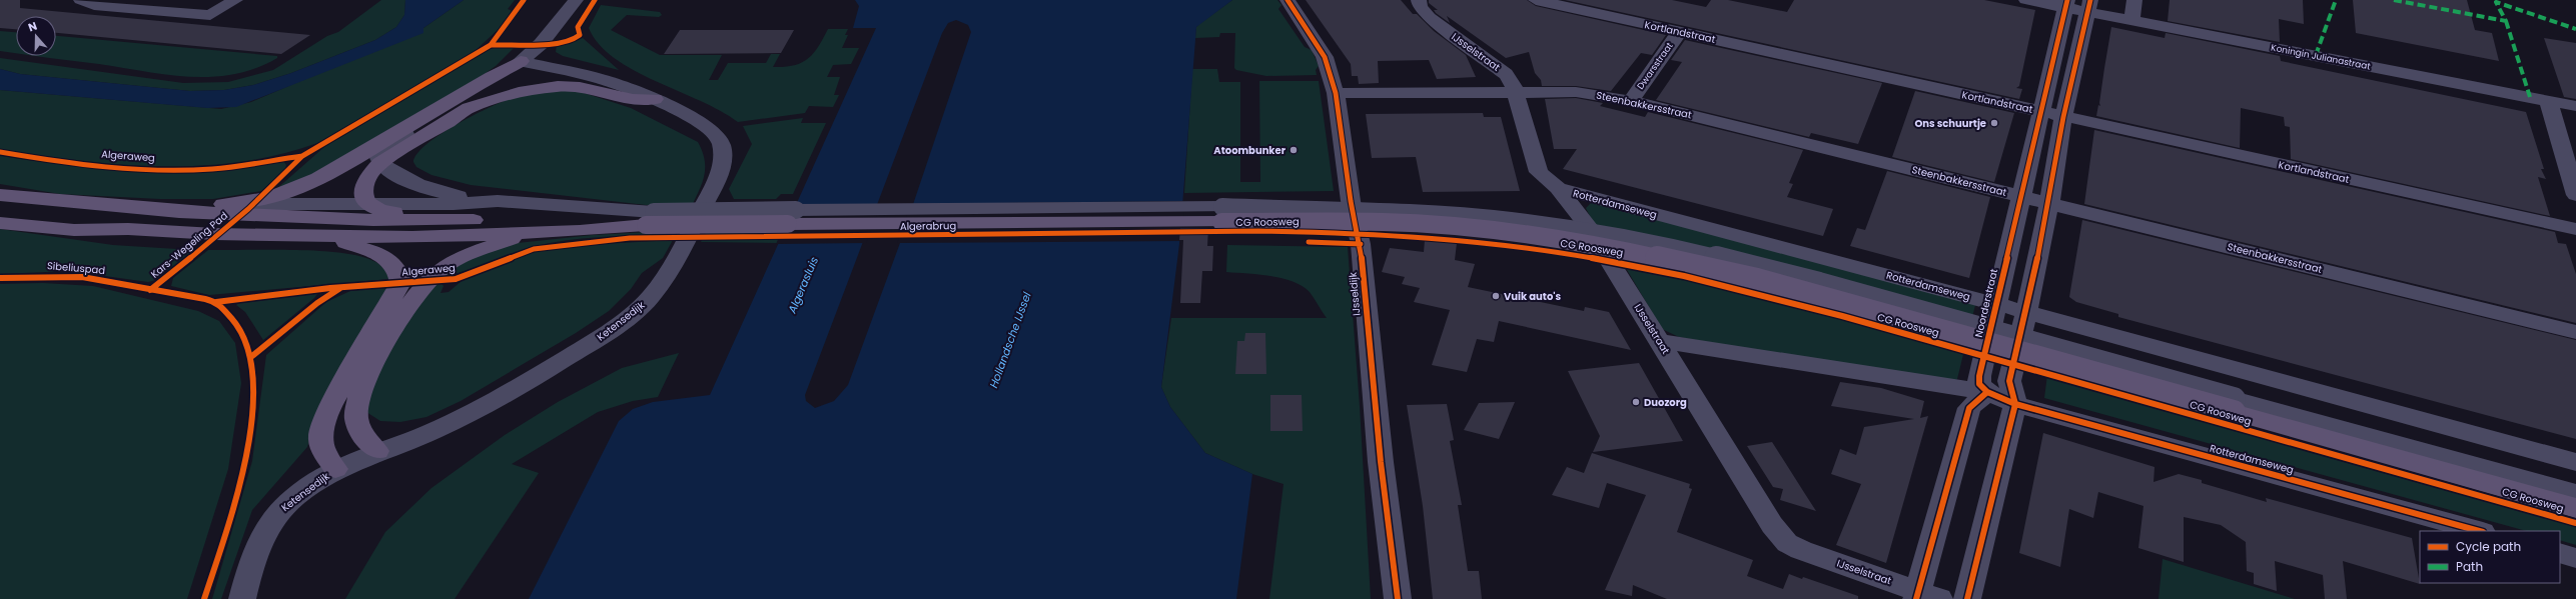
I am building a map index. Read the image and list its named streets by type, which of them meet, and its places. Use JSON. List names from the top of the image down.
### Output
{
  "streets": {
    "main road": ["CG Roosweg", "Algerabrug"],
    "street": [
      "Kortlandstraat",
      "IJsselstraat",
      "Koningin Julianastraat",
      "Dwarsstraat",
      "Steenbakkersstraat",
      "Rotterdamseweg",
      "IJsseldijk",
      "Noorderstraat",
      "Ketensedijk"
    ],
    "cycle path": ["Algeraweg", "Kars-Wegeling Pad", "Sibeliuspad"]
  },
  "crossings": [
    ["Kortlandstraat", "Dwarsstraat"],
    ["Kortlandstraat", "Noorderstraat"],
    ["IJsselstraat", "Steenbakkersstraat"],
    ["IJsselstraat", "Rotterdamseweg"],
    ["Koningin Julianastraat", "Noorderstraat"],
    ["Dwarsstraat", "Steenbakkersstraat"],
    ["Steenbakkersstraat", "IJsseldijk"],
    ["Steenbakkersstraat", "Noorderstraat"],
    ["Rotterdamseweg", "Noorderstraat"],
    ["CG Roosweg", "Algerabrug"]
  ],
  "water": ["Algerasluis", "Hollandsche IJssel"],
  "places": [
    "Ons schuurtje",
    "Atoombunker",
    "Vuik auto's",
    "Duozorg"
  ],
  "legend": ["Cycle path", "Path"],
  "north": "top"
}
